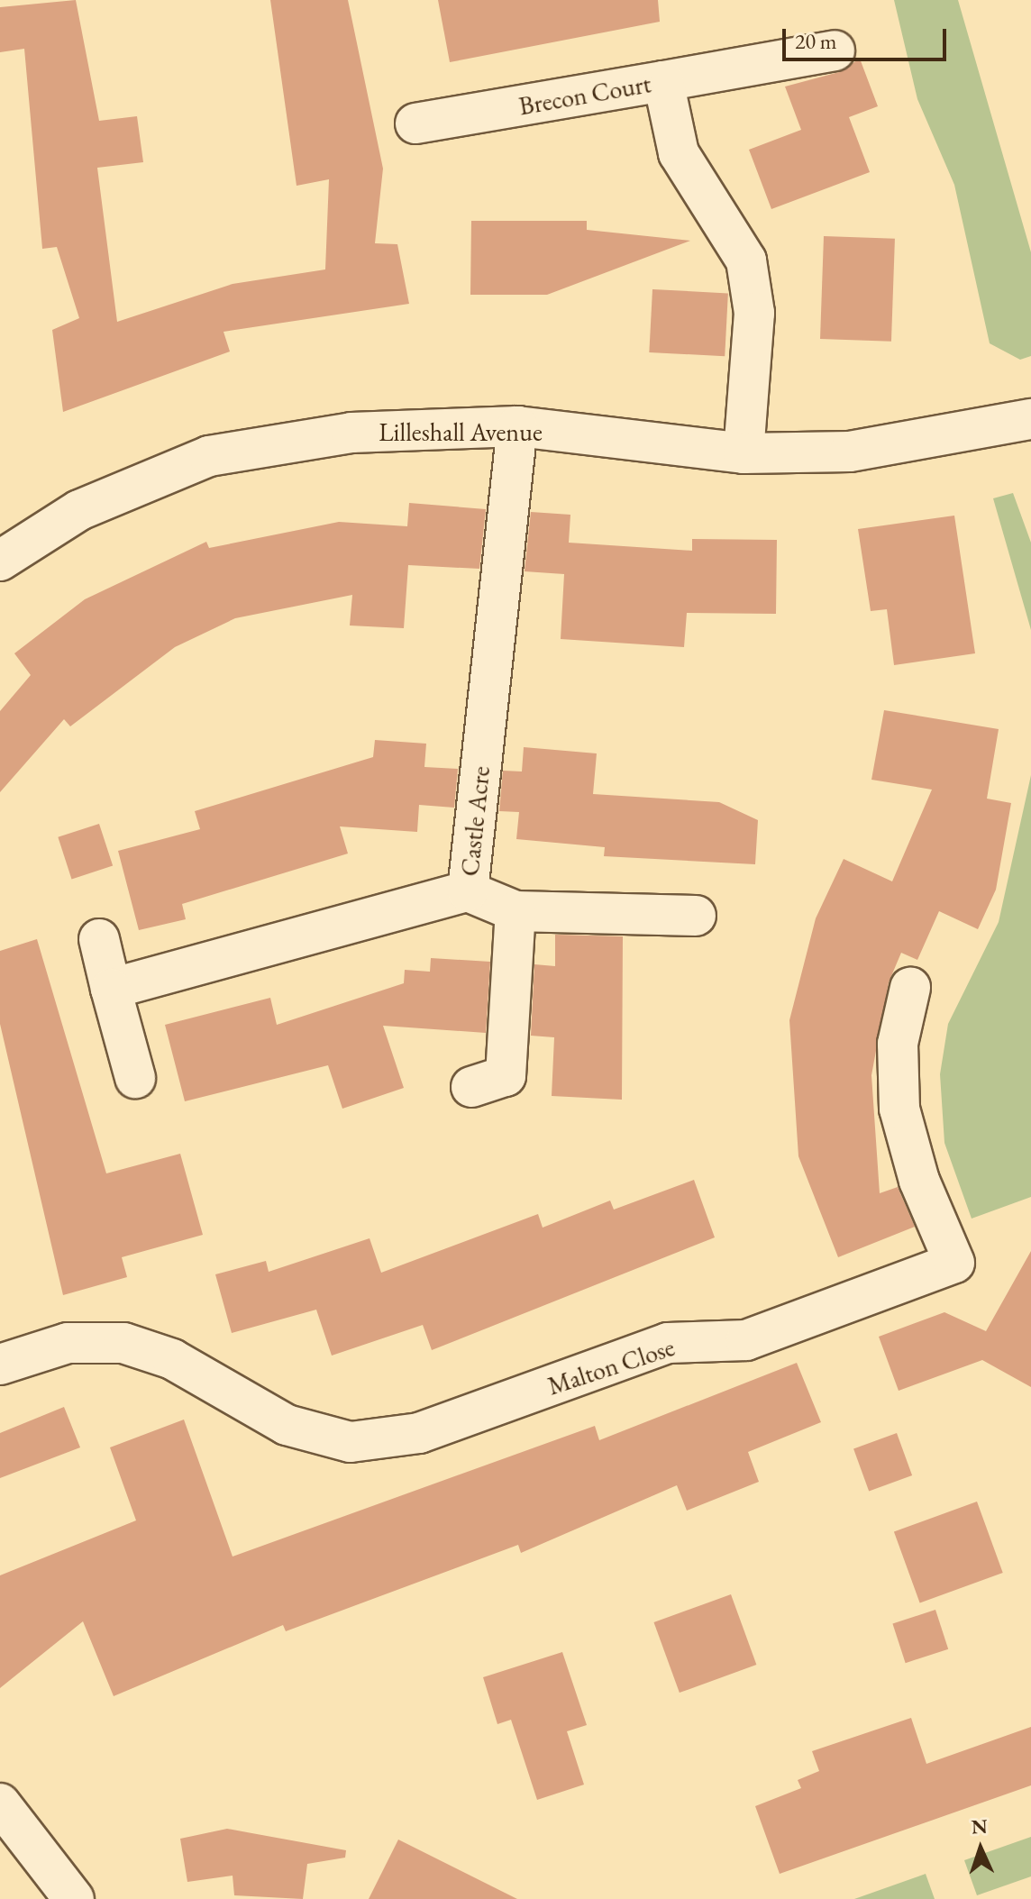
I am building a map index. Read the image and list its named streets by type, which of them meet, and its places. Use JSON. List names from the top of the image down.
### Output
{
  "streets": {
    "street": [
      "Brecon Court",
      "Lilleshall Avenue",
      "Castle Acre",
      "Malton Close"
    ]
  },
  "crossings": [
    ["Brecon Court", "Lilleshall Avenue"],
    ["Lilleshall Avenue", "Castle Acre"]
  ],
  "scale_bar": "20 m",
  "north": "top"
}
